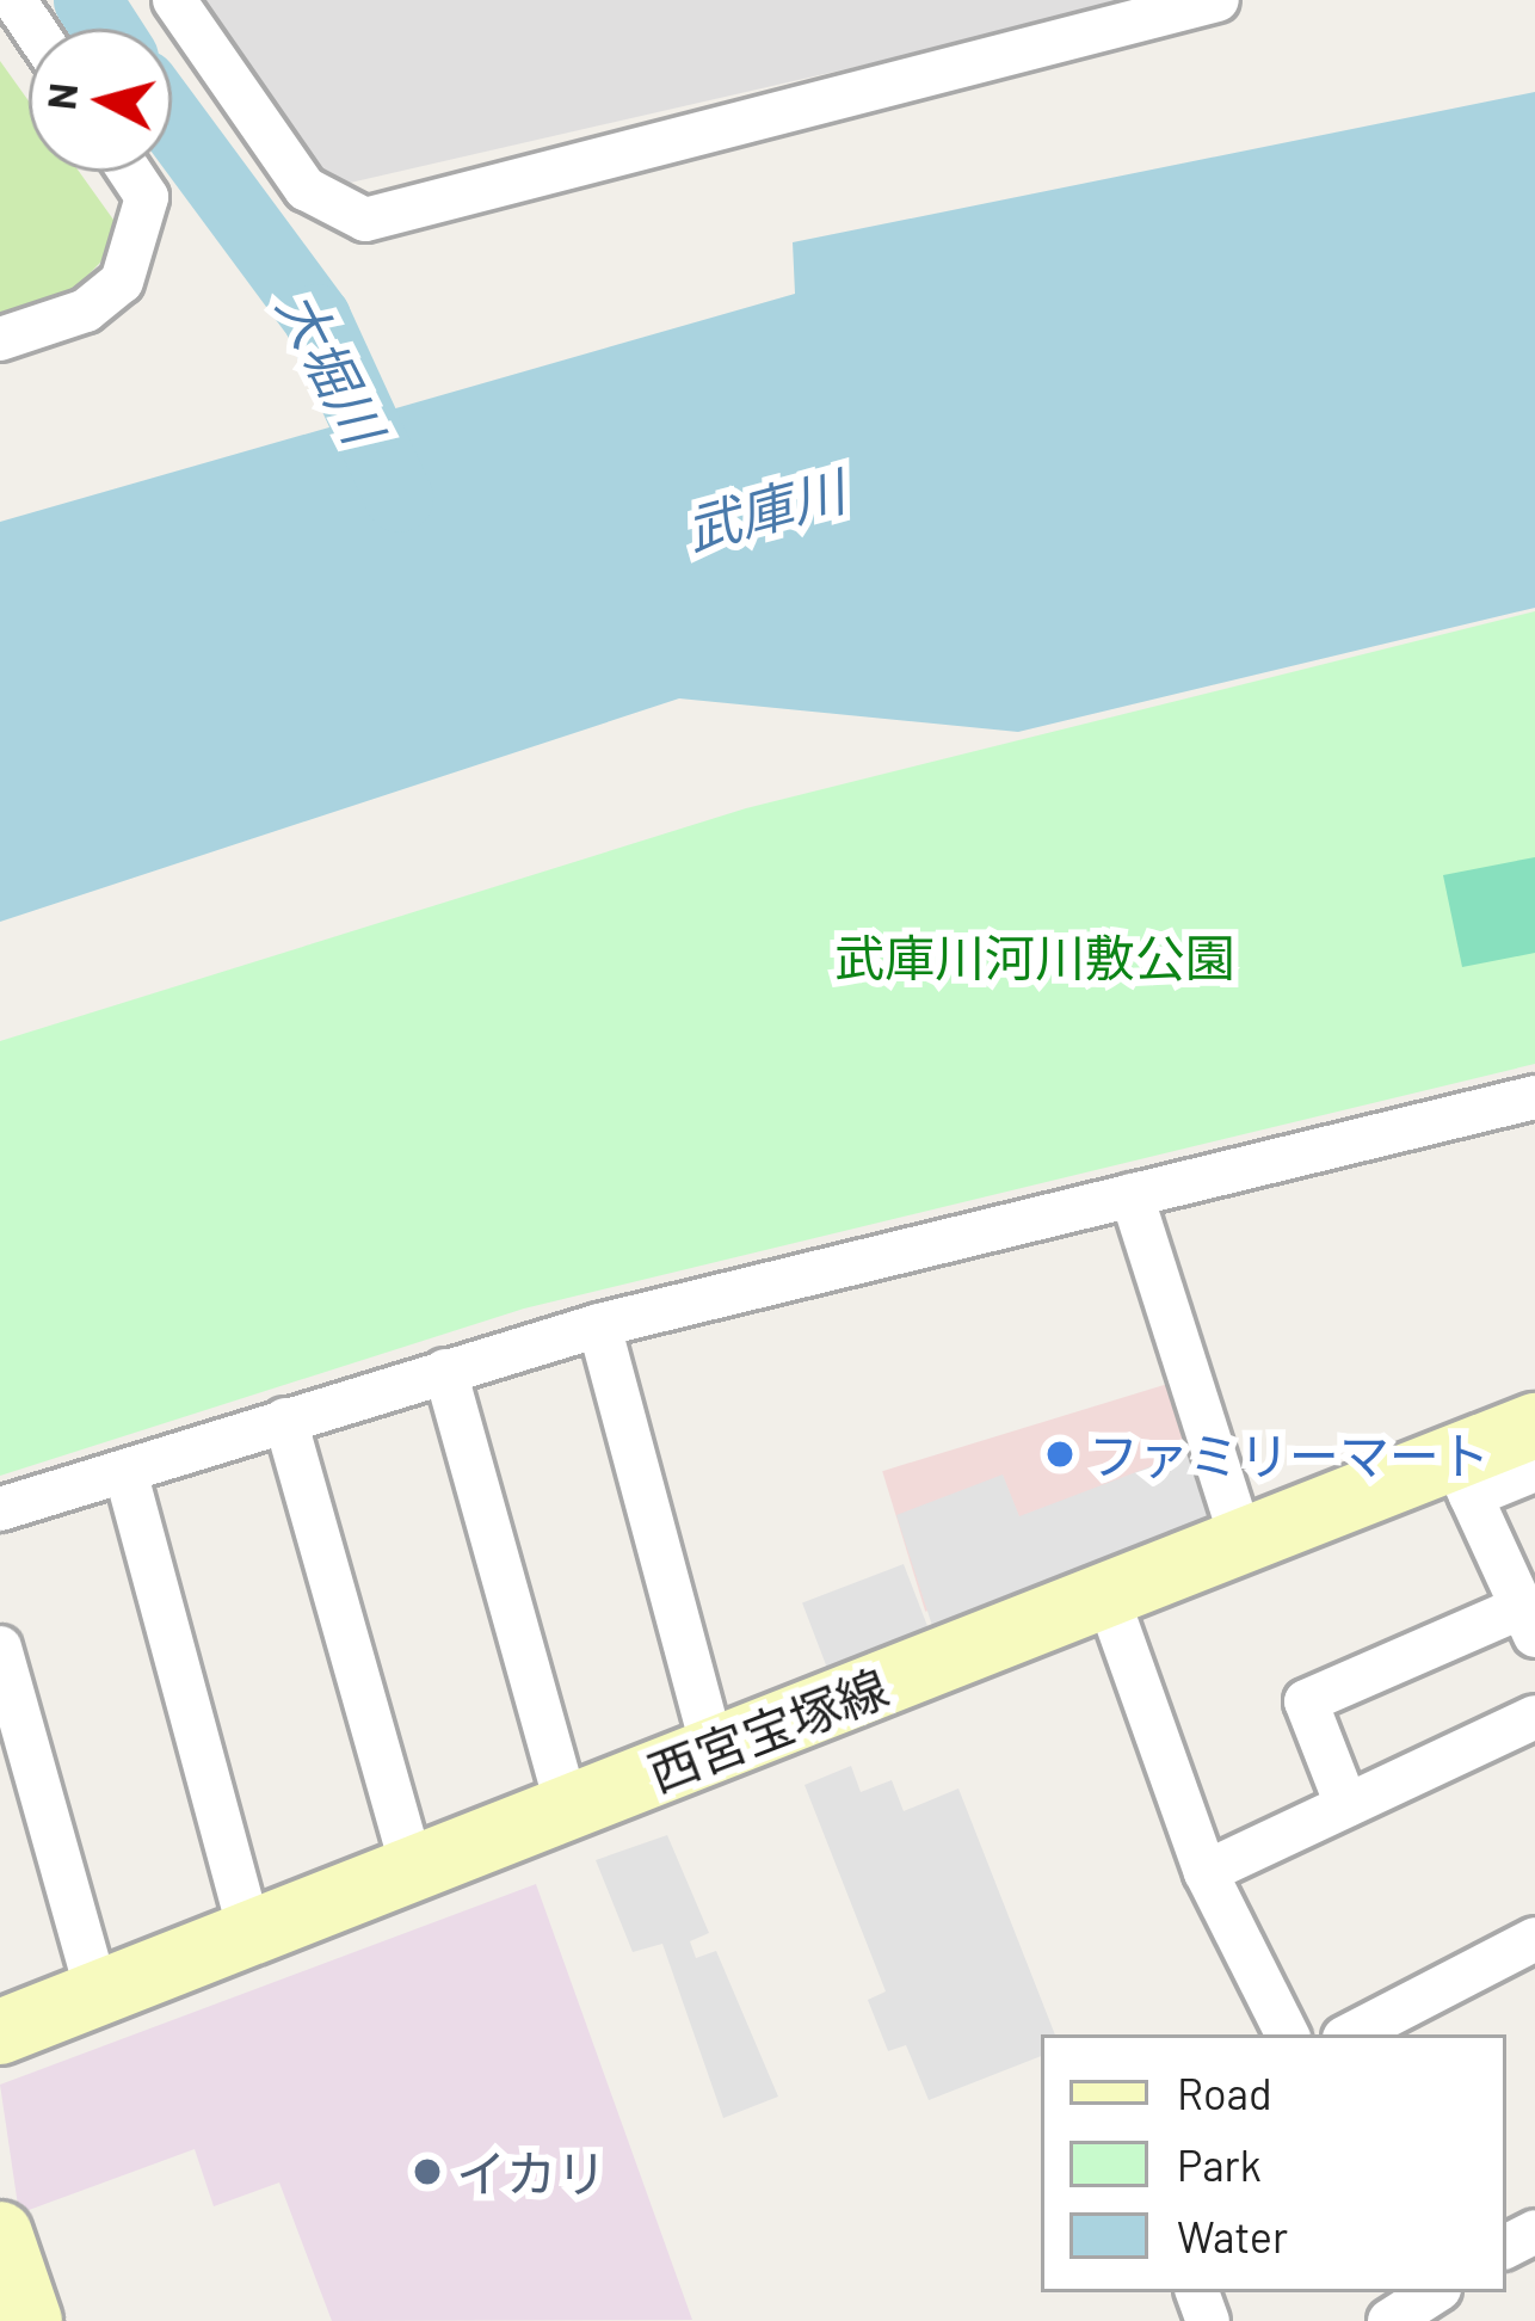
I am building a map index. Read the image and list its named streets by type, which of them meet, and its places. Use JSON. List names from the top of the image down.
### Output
{
  "streets": {
    "main road": ["西宮宝塚線"]
  },
  "water": ["大堀川", "武庫川"],
  "parks": ["武庫川河川敷公園"],
  "places": ["ファミリーマート", "イカリ"],
  "legend": ["Road", "Park", "Water"],
  "north": "left"
}
